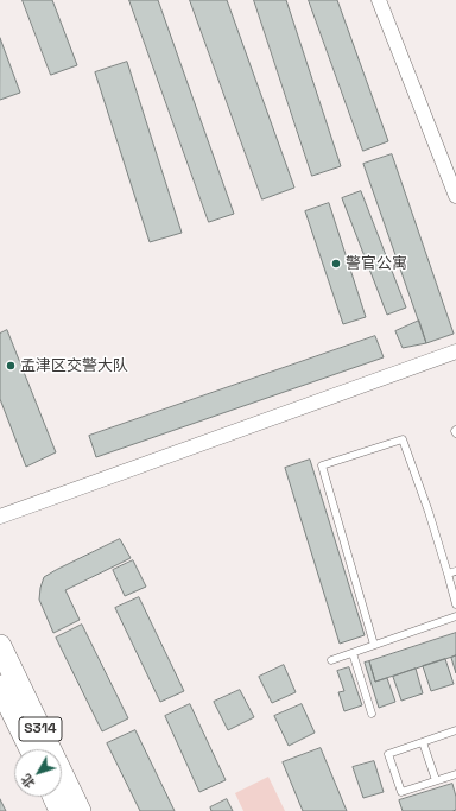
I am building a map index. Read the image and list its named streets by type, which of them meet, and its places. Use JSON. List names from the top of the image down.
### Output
{
  "streets": {
    "main road": ["S314"]
  },
  "places": ["警官公寓", "孟津区交警大队"],
  "north": "bottom left"
}
